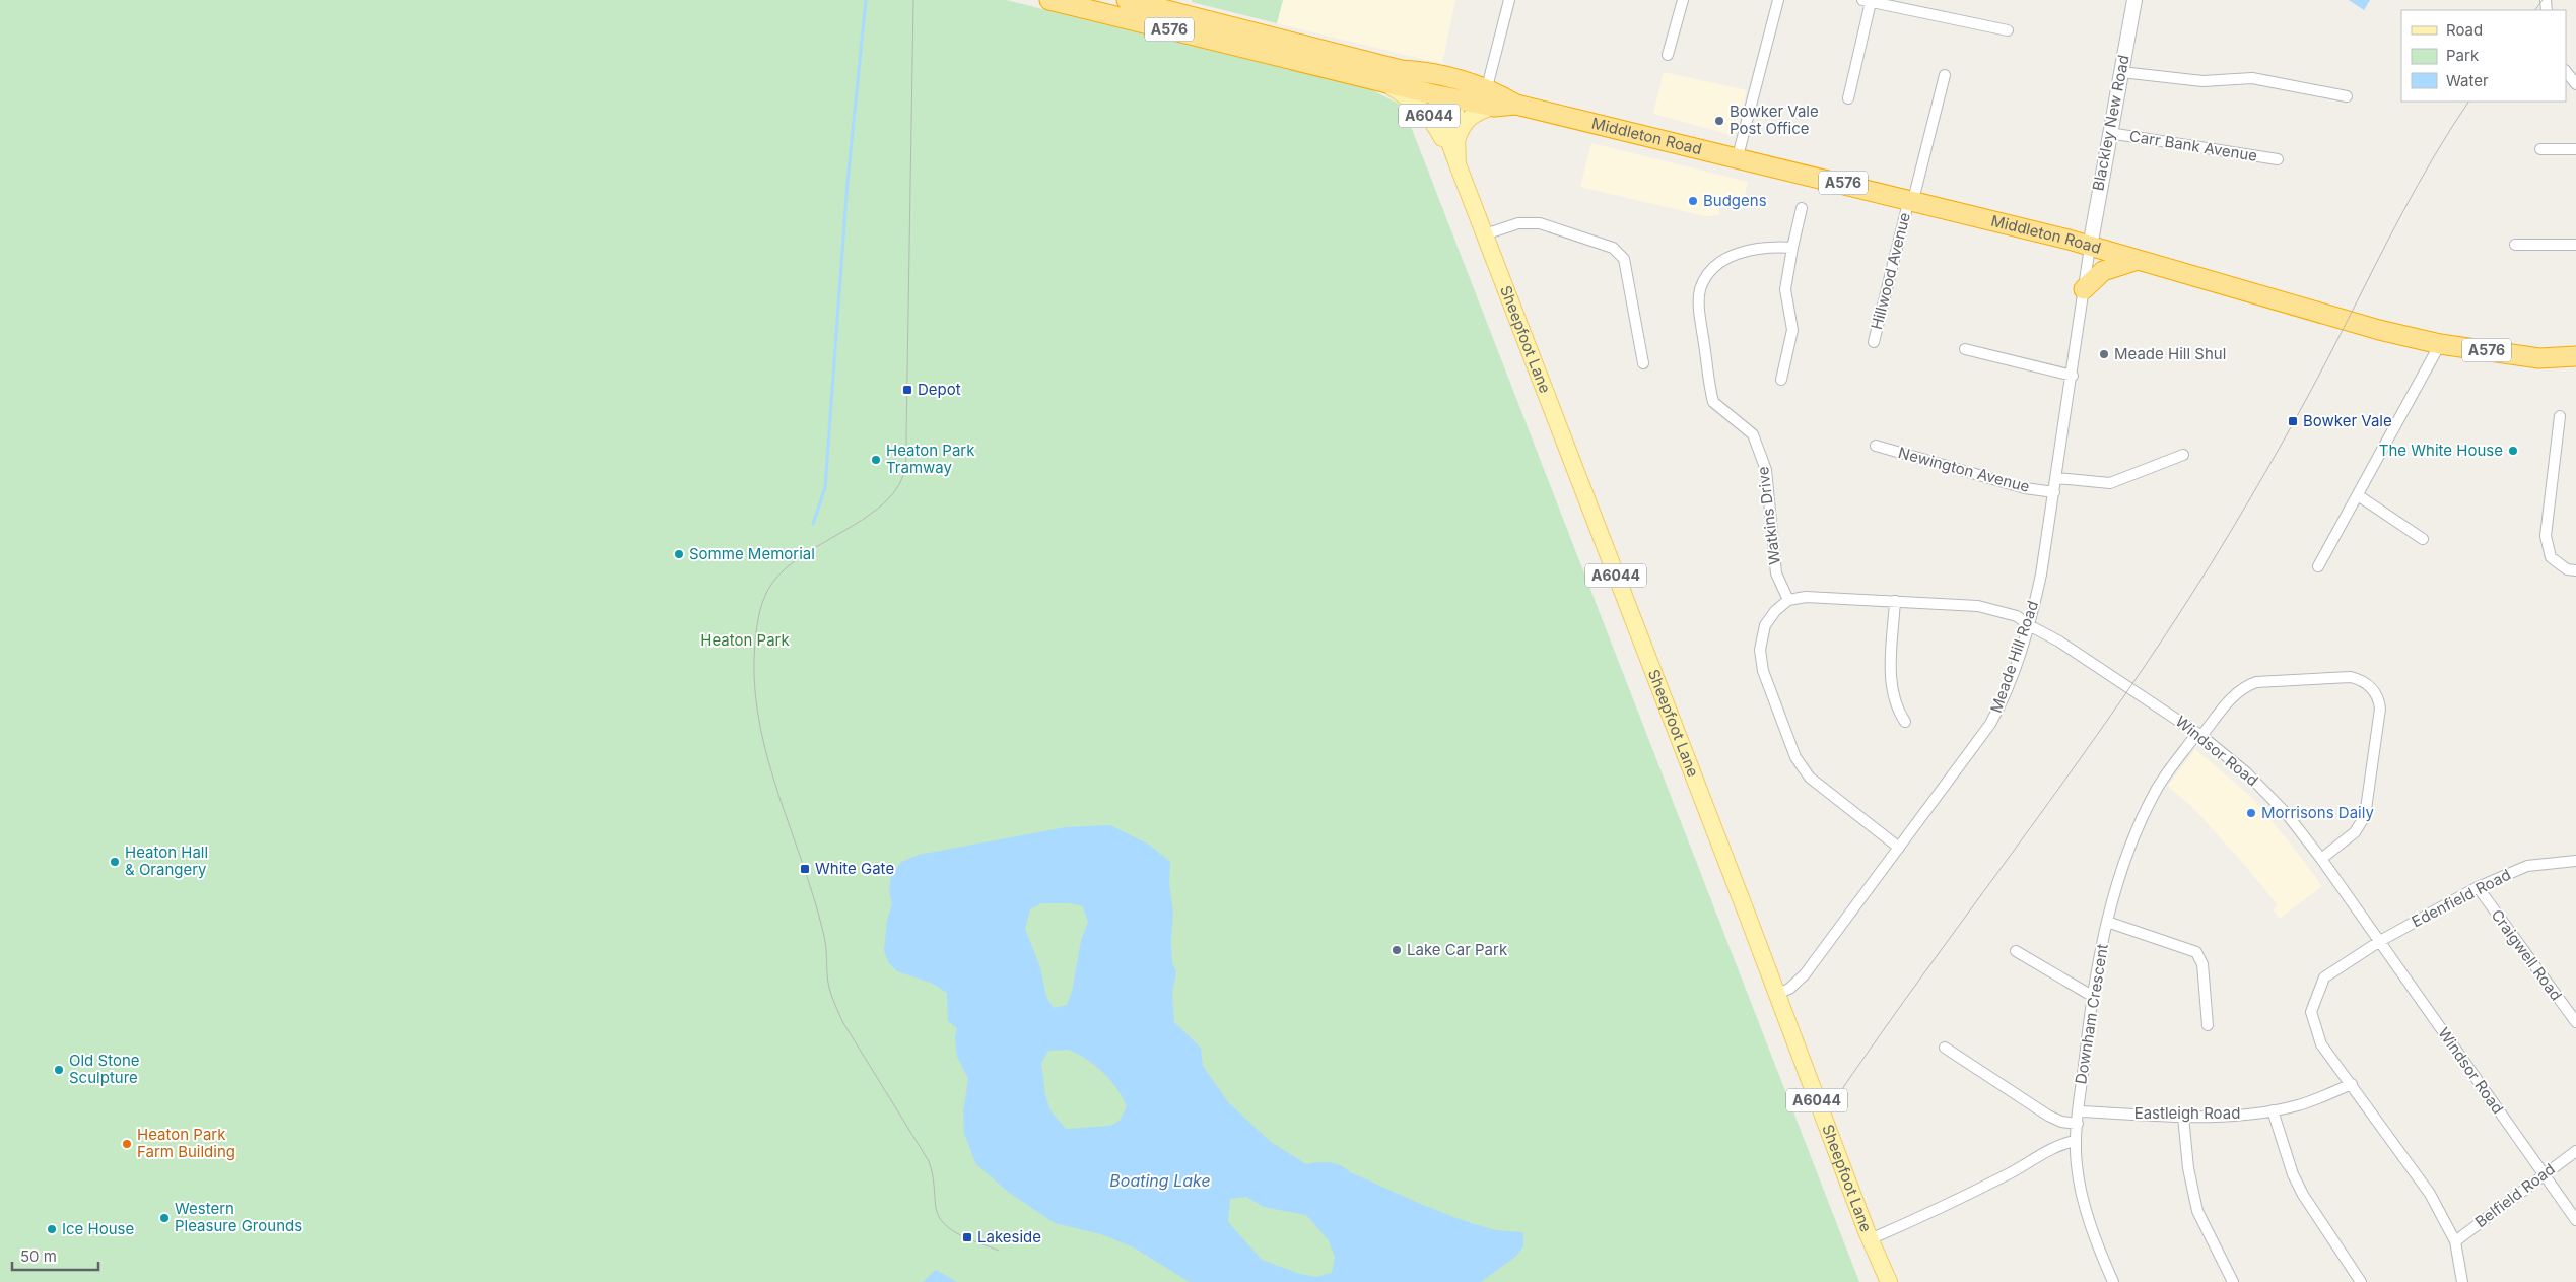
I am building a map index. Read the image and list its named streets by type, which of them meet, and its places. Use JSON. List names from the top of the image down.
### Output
{
  "streets": {
    "highway": ["A576", "Middleton Road"],
    "main road": ["A6044", "Sheepfoot Lane"],
    "street": [
      "Blackley New Road",
      "Carr Bank Avenue",
      "Hillwood Avenue",
      "Newington Avenue",
      "Watkins Drive",
      "Meade Hill Road",
      "Windsor Road",
      "Edenfield Road",
      "Craigwell Road",
      "Downham Crescent",
      "Eastleigh Road",
      "Belfield Road"
    ]
  },
  "crossings": [
    ["A576", "Middleton Road"],
    ["A576", "Sheepfoot Lane"],
    ["A6044", "Middleton Road"],
    ["A6044", "Sheepfoot Lane"],
    ["Blackley New Road", "Middleton Road"],
    ["Blackley New Road", "Carr Bank Avenue"],
    ["Blackley New Road", "Meade Hill Road"],
    ["Middleton Road", "Hillwood Avenue"],
    ["Middleton Road", "Sheepfoot Lane"],
    ["Middleton Road", "Meade Hill Road"],
    ["Sheepfoot Lane", "Meade Hill Road"],
    ["Newington Avenue", "Meade Hill Road"],
    ["Watkins Drive", "Windsor Road"],
    ["Meade Hill Road", "Windsor Road"],
    ["Windsor Road", "Edenfield Road"],
    ["Windsor Road", "Downham Crescent"],
    ["Windsor Road", "Belfield Road"],
    ["Edenfield Road", "Craigwell Road"],
    ["Downham Crescent", "Eastleigh Road"]
  ],
  "water": ["Boating Lake"],
  "parks": ["Heaton Park"],
  "places": {
    "other": [
      "Bowker Vale Post Office",
      "Budgens",
      "Meade Hill Shul",
      "The White House",
      "Heaton Park Tramway",
      "Somme Memorial",
      "Morrisons Daily",
      "Heaton Hall & Orangery",
      "Lake Car Park",
      "Old Stone Sculpture",
      "Heaton Park Farm Building",
      "Western Pleasure Grounds",
      "Ice House"
    ],
    "transit": [
      "Depot",
      "Bowker Vale",
      "White Gate",
      "Lakeside"
    ]
  },
  "legend": ["Road", "Park", "Water"],
  "scale_bar": "50 m"
}
